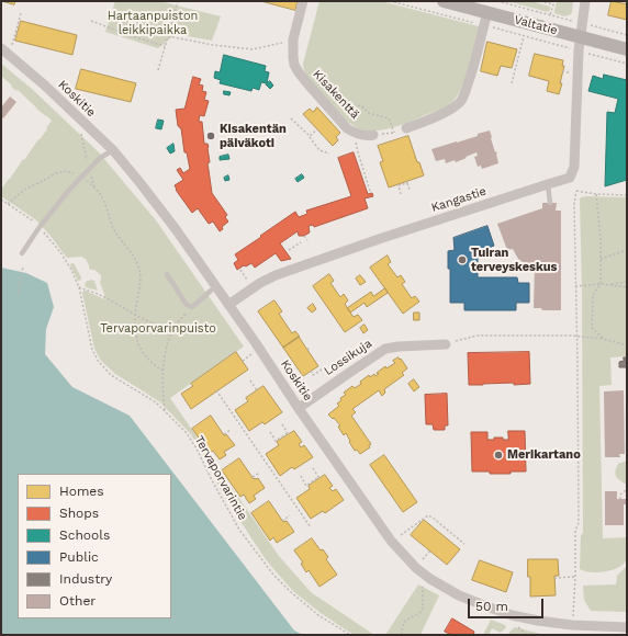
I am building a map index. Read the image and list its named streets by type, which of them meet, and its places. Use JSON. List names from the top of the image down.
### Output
{
  "streets": {
    "street": [
      "Valtatie",
      "Kisakenttä",
      "Koskitie",
      "Kangastie",
      "Lossikuja"
    ],
    "path": ["Tervaporvarintie"]
  },
  "crossings": [
    ["Valtatie", "Kangastie"],
    ["Koskitie", "Kangastie"],
    ["Koskitie", "Lossikuja"]
  ],
  "parks": ["Hartaanpuiston leikkipaikka", "Tervaporvarinpuisto"],
  "places": ["Kisakentän päiväkoti", "Tuiran terveyskeskus", "Merikartano"],
  "legend": [
    "Homes",
    "Shops",
    "Schools",
    "Public",
    "Industry",
    "Other"
  ],
  "scale_bar": "50 m"
}
